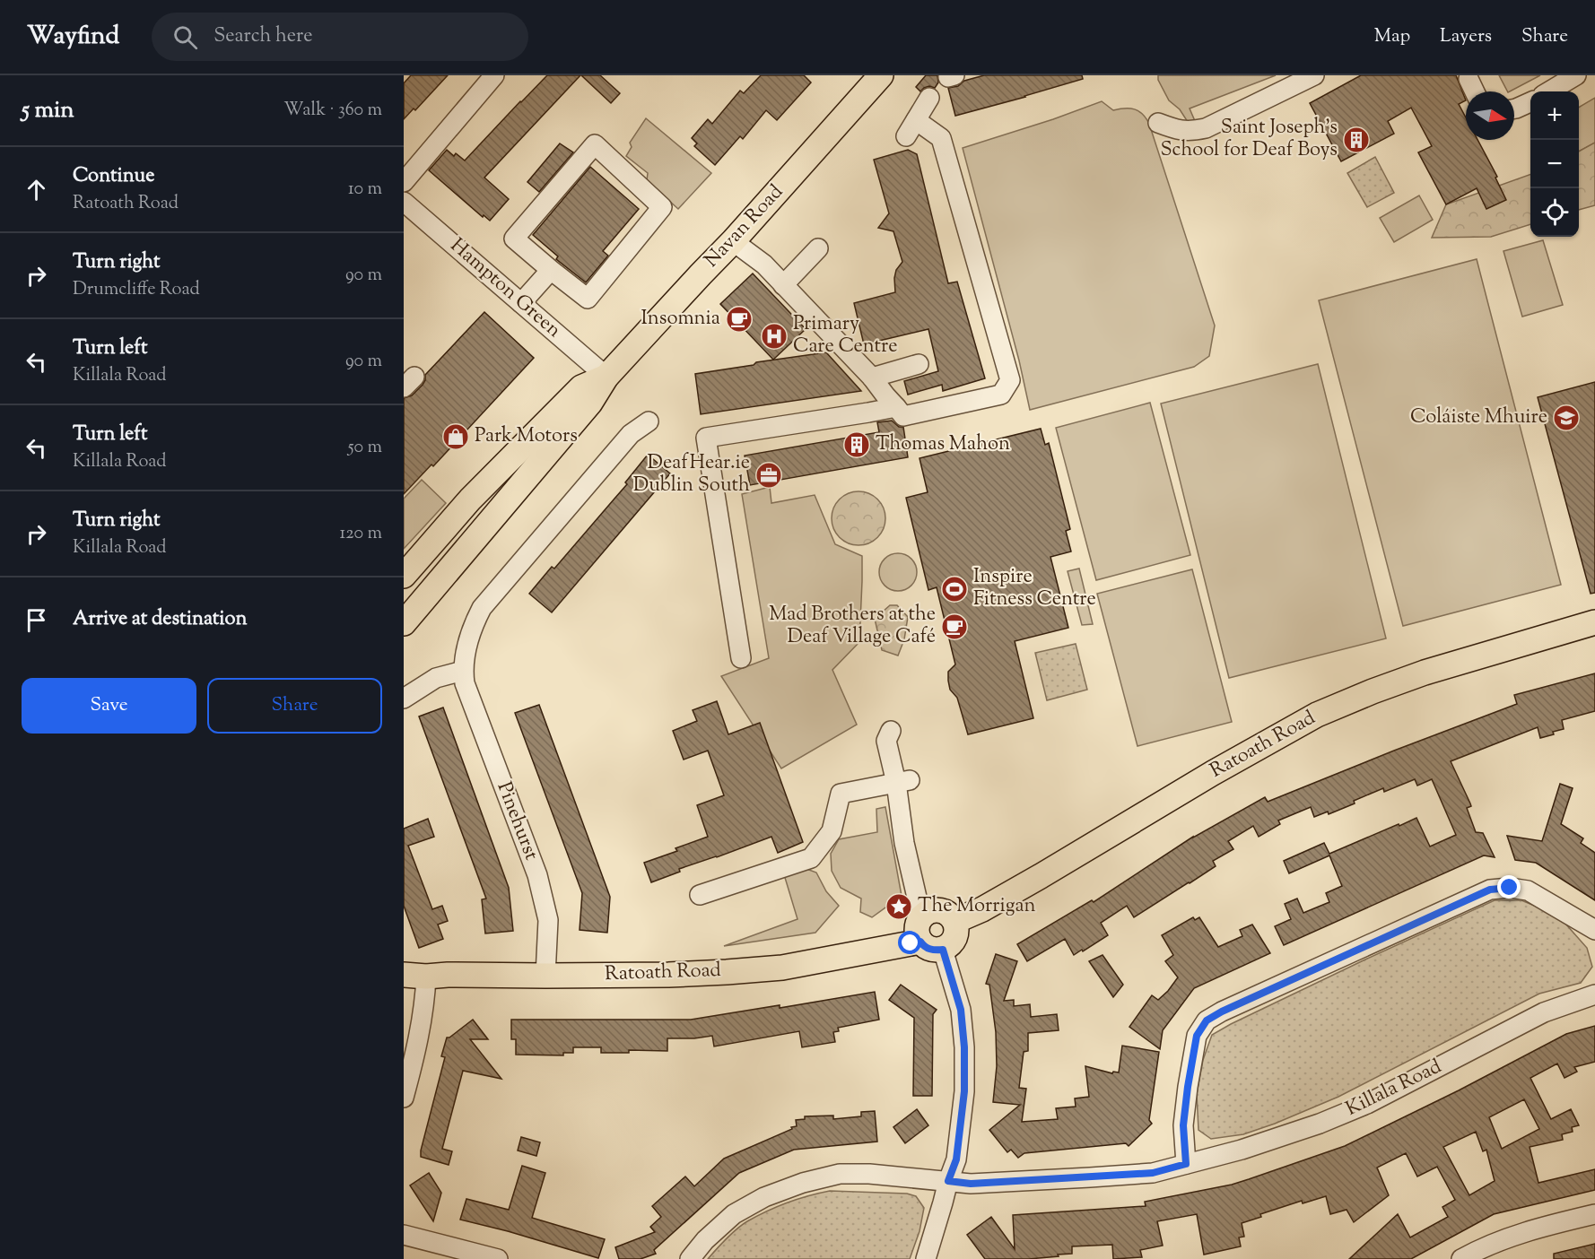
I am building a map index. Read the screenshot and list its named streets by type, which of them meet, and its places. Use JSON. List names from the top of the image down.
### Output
{
  "streets": {
    "main road": ["Navan Road", "Ratoath Road"],
    "street": ["Hampton Green", "Pinehurst", "Killala Road"]
  },
  "crossings": [
    ["Navan Road", "Hampton Green"],
    ["Ratoath Road", "Pinehurst"]
  ],
  "places": {
    "building": ["Saint Joseph's School for Deaf Boys", "Thomas Mahon"],
    "cafe": ["Insomnia", "Mad Brothers at the Deaf Village Café"],
    "hospital": ["Primary Care Centre"],
    "school or university": ["Coláiste Mhuire"],
    "shop": ["Park Motors"],
    "office": ["DeafHear.ie Dublin South"],
    "sports": ["Inspire Fitness Centre"],
    "place": ["The Morrigan"]
  },
  "north": "right",
  "page": {
    "header": "Wayfind",
    "search": "Search here",
    "nav": ["Map", "Layers", "Share"],
    "heading": ["5 min", "Walk · 360 m"],
    "map_buttons": ["+", "−"],
    "list": [
      ["Continue", "Ratoath Road", "10 m"],
      ["Turn right", "Drumcliffe Road", "90 m"],
      ["Turn left", "Killala Road", "90 m"],
      ["Turn left", "Killala Road", "50 m"],
      ["Turn right", "Killala Road", "120 m"],
      "Arrive at destination"
    ],
    "buttons": ["Save", "Share"]
  }
}
